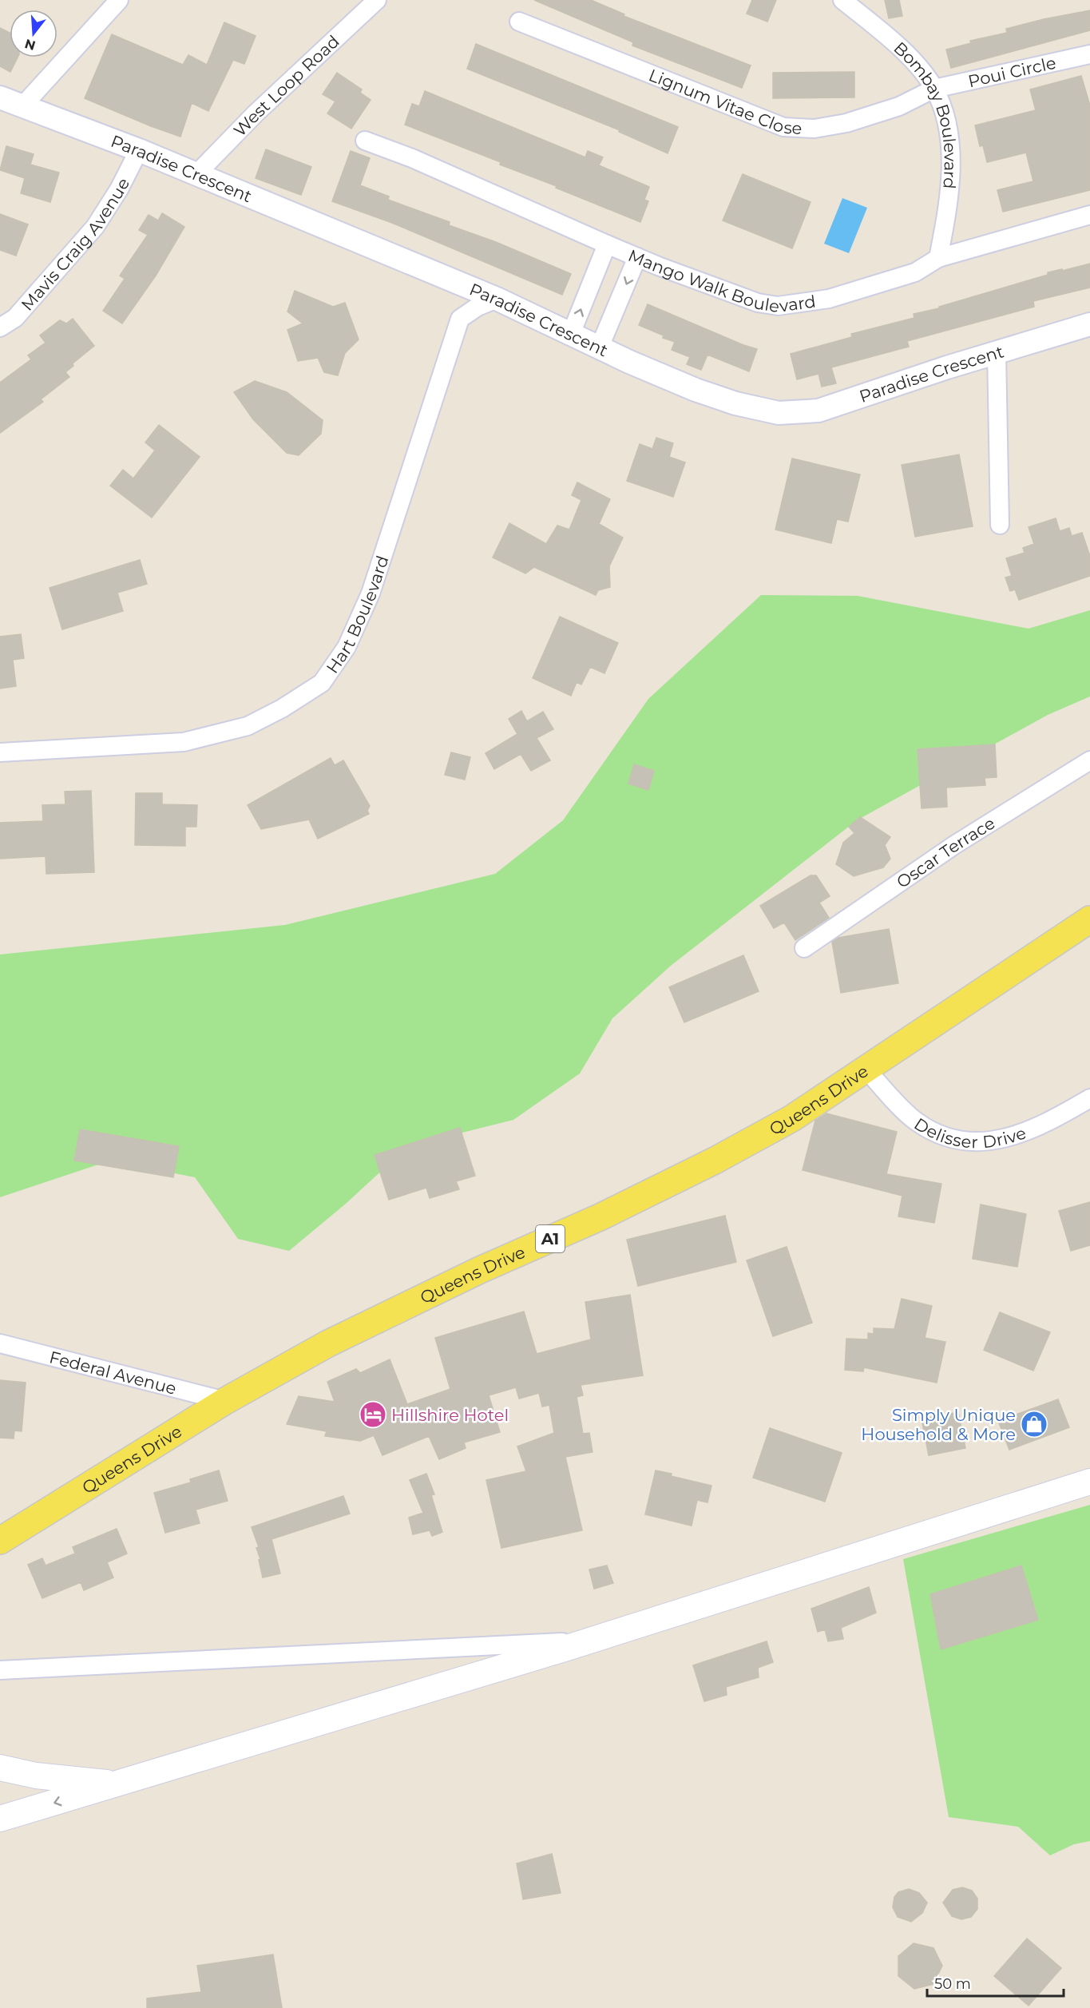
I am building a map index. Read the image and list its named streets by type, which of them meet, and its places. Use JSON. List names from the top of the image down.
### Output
{
  "streets": {
    "main road": ["Queens Drive", "A1"],
    "street": [
      "Poui Circle",
      "West Loop Road",
      "Lignum Vitae Close",
      "Bombay Boulevard",
      "Paradise Crescent",
      "Mavis Craig Avenue",
      "Mango Walk Boulevard",
      "Hart Boulevard",
      "Oscar Terrace",
      "Delisser Drive",
      "Federal Avenue"
    ]
  },
  "crossings": [
    ["Poui Circle", "Lignum Vitae Close"],
    ["Poui Circle", "Bombay Boulevard"],
    ["West Loop Road", "Paradise Crescent"],
    ["Lignum Vitae Close", "Bombay Boulevard"],
    ["Bombay Boulevard", "Mango Walk Boulevard"],
    ["Paradise Crescent", "Mavis Craig Avenue"],
    ["Paradise Crescent", "Hart Boulevard"],
    ["Queens Drive", "Delisser Drive"],
    ["Queens Drive", "Federal Avenue"]
  ],
  "places": {
    "hotel": ["Hillshire Hotel"],
    "shop": ["Simply Unique Household & More"]
  },
  "scale_bar": "50 m",
  "north": "bottom"
}
